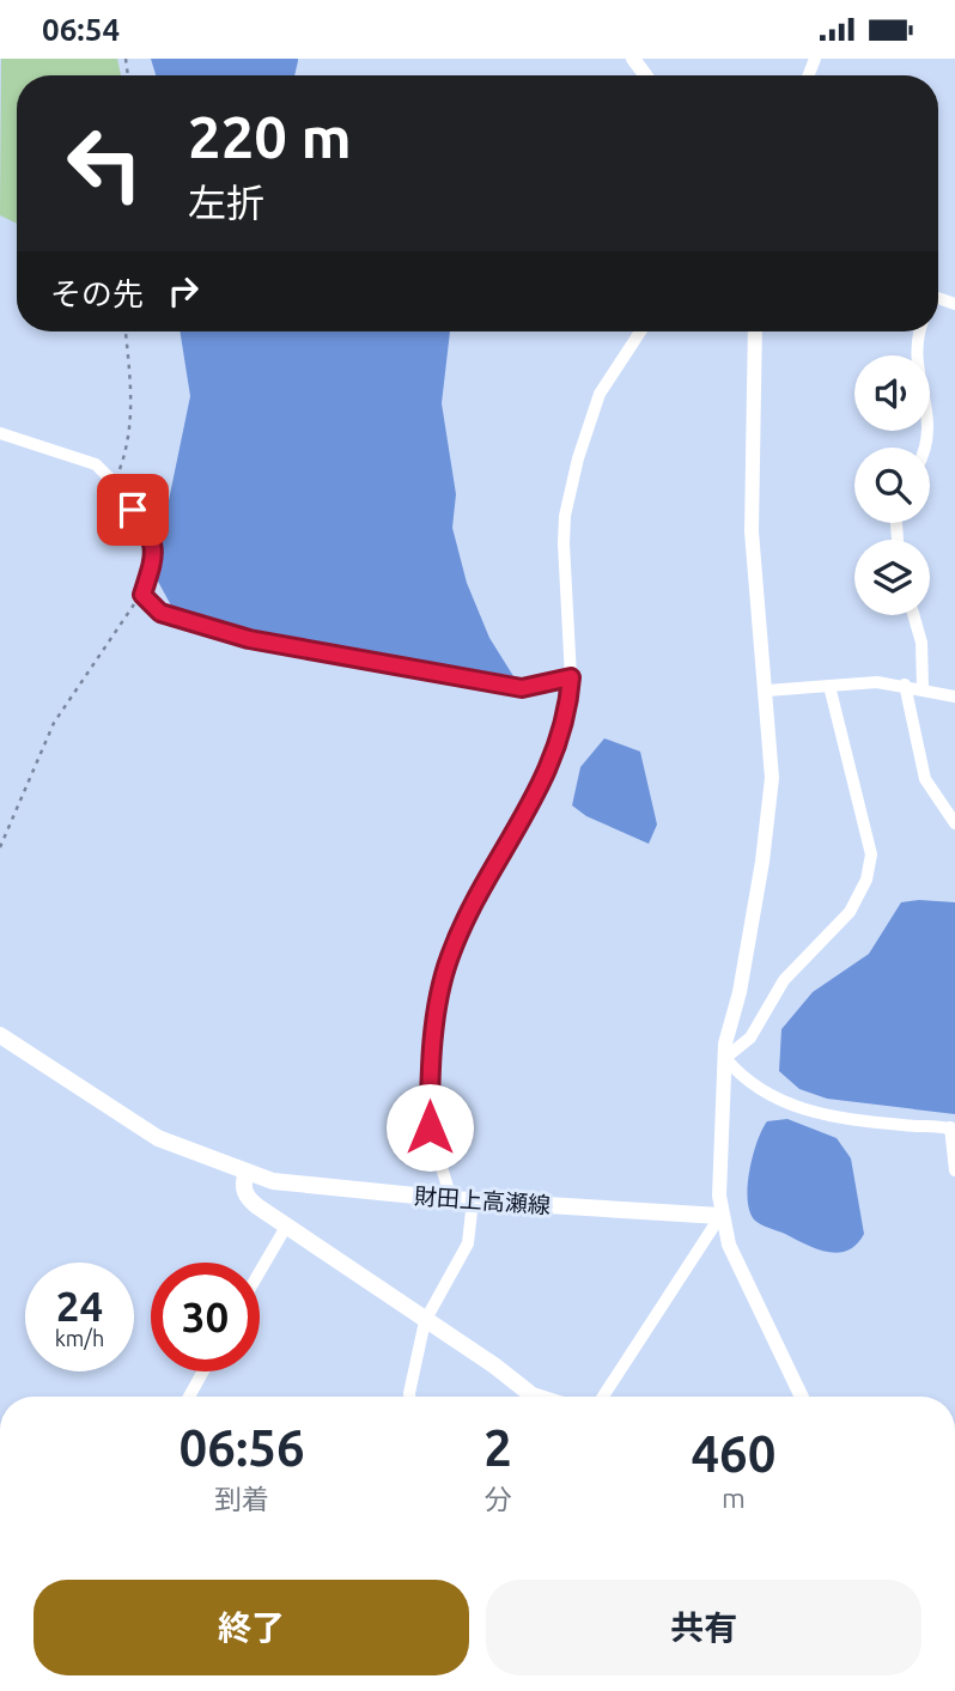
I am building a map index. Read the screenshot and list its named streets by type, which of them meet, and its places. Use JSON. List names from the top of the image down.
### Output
{
  "streets": {
    "main road": ["財田上高瀬線"]
  },
  "page": {
    "status": "06:54",
    "turn": ["220 m", "左折"],
    "then": "その先",
    "speed": "24 km/h",
    "limit": "30",
    "eta": [
      "06:56",
      "到着",
      "2",
      "分",
      "460",
      "m"
    ],
    "buttons": ["終了", "共有"]
  }
}
